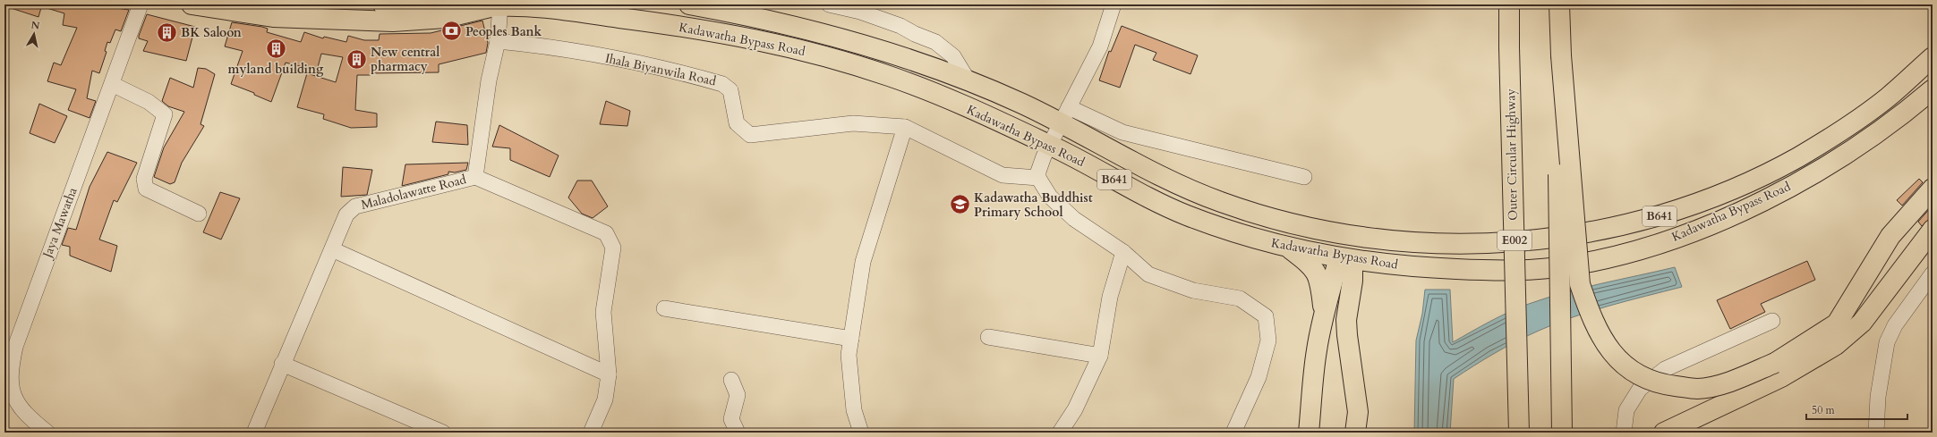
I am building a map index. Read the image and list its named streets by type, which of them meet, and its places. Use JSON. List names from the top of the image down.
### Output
{
  "streets": {
    "main road": [
      "Kadawatha Bypass Road",
      "Outer Circular Highway",
      "B641",
      "E002"
    ],
    "street": ["Ihala Biyanwila Road", "Maladolawatte Road", "Jaya Mawatha"]
  },
  "crossings": [
    ["Ihala Biyanwila Road", "Maladolawatte Road"]
  ],
  "places": {
    "bank": ["Peoples Bank"],
    "building": ["BK Saloon", "myland building", "New central pharmacy"],
    "school or university": ["Kadawatha Buddhist Primary School"]
  },
  "scale_bar": "50 m",
  "north": "top"
}
